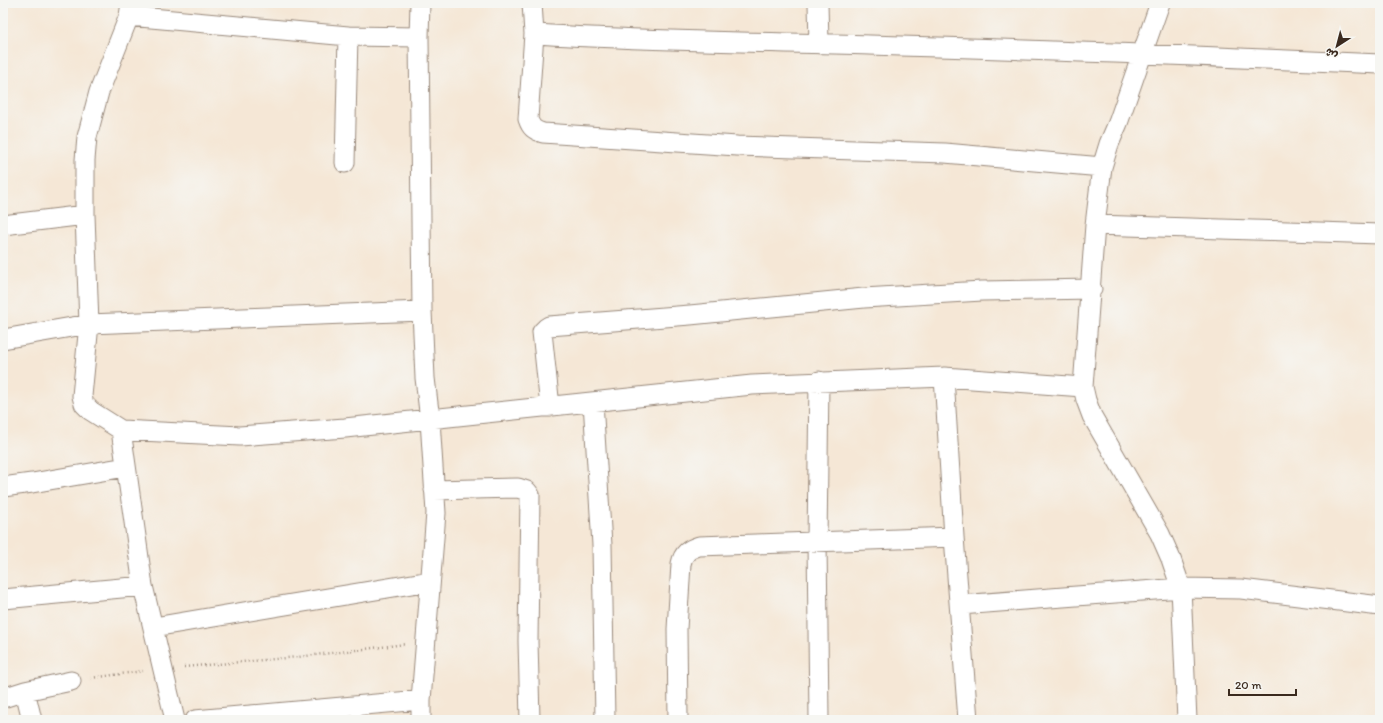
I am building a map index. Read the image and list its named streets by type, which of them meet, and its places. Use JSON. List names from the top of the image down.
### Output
{
  "scale_bar": "20 m",
  "north": "bottom left"
}
